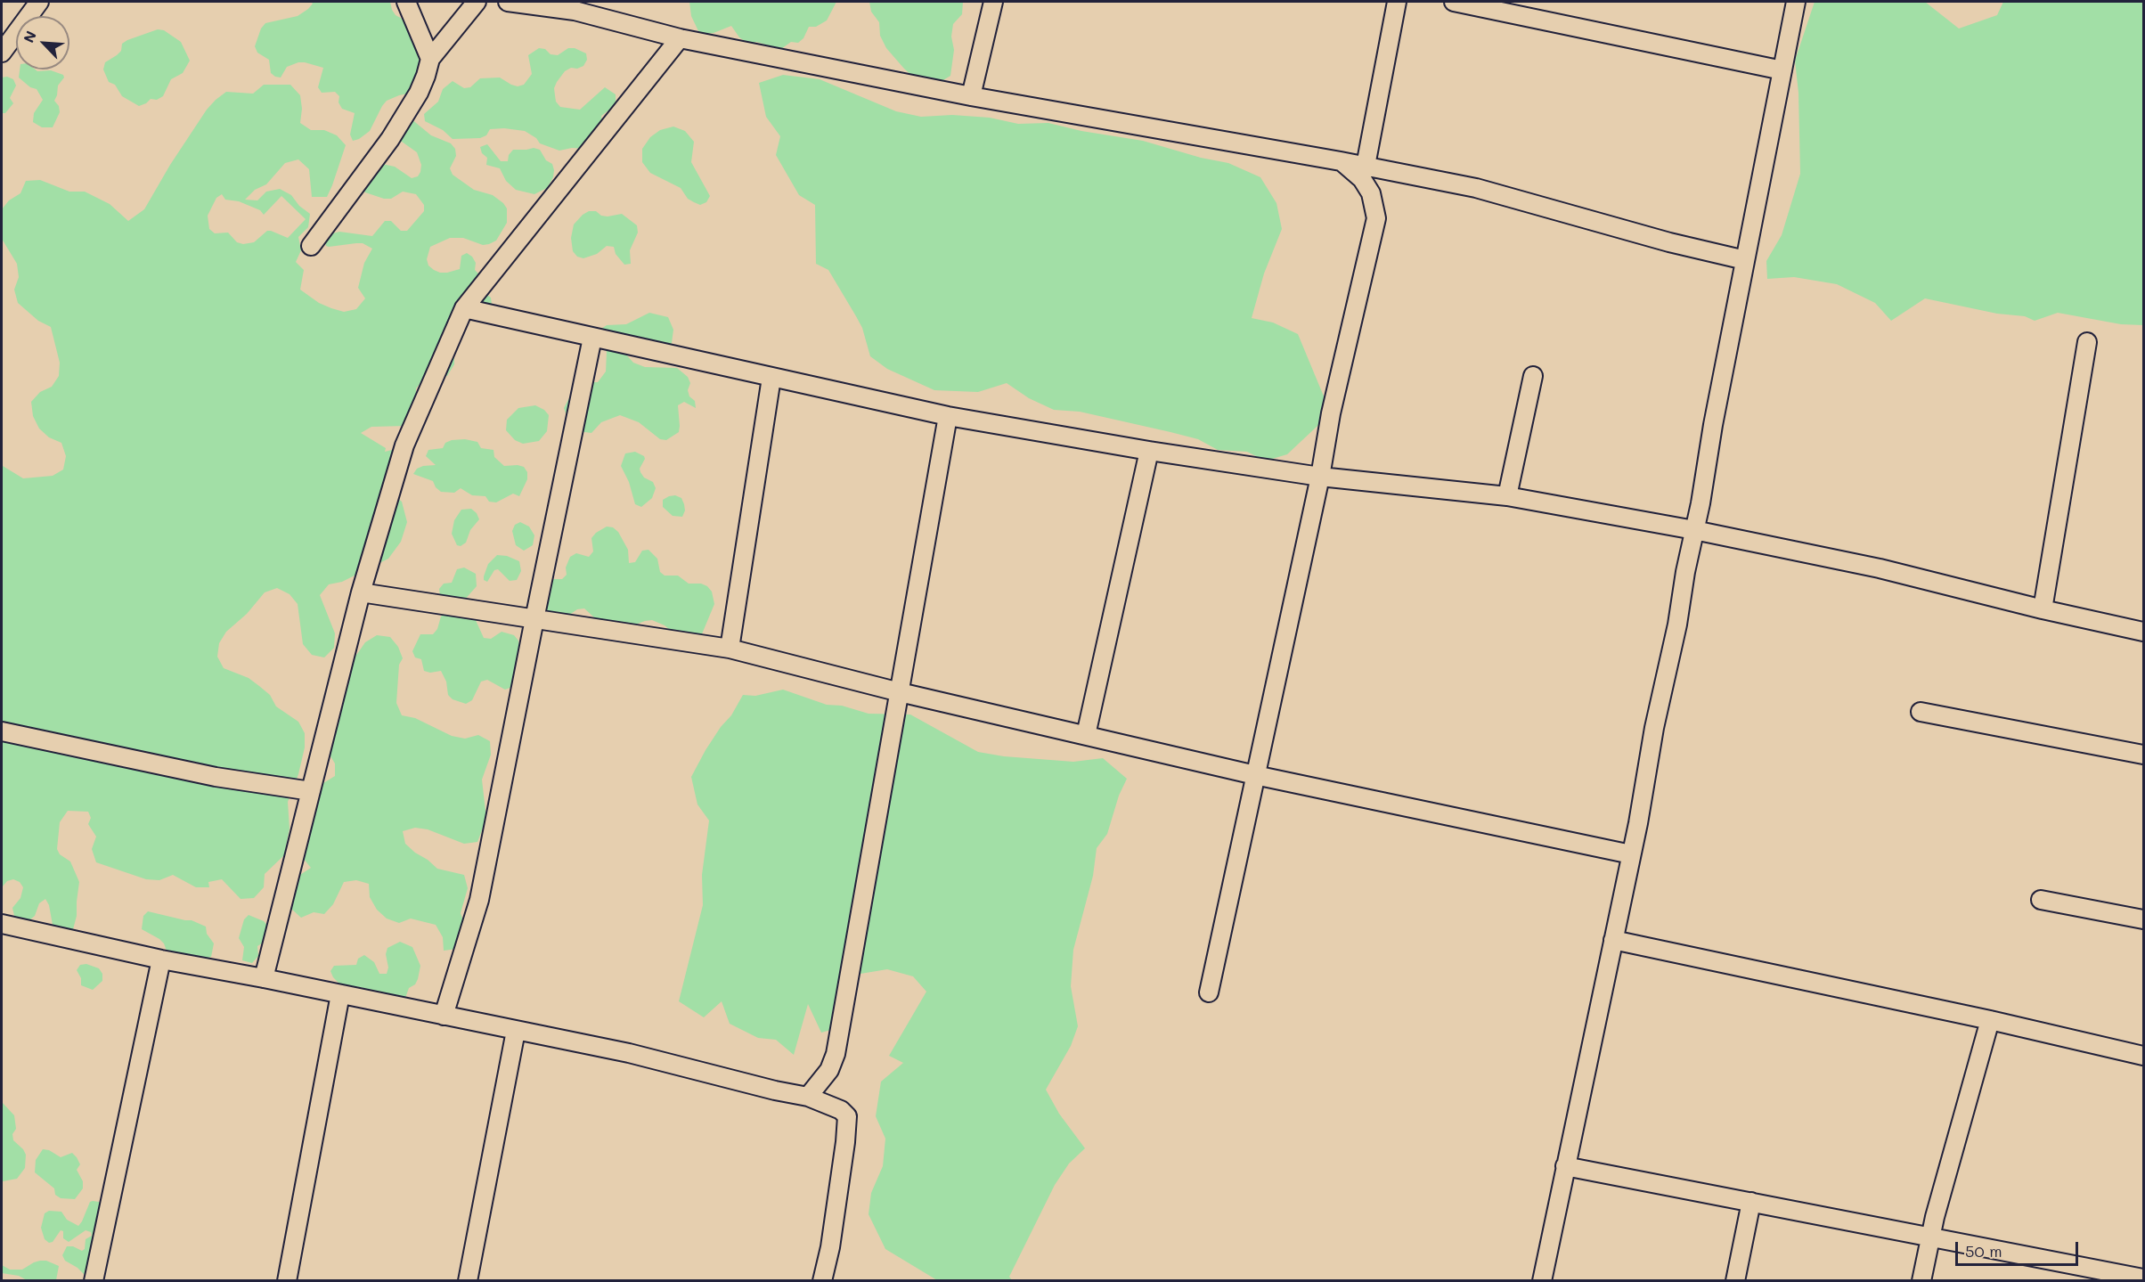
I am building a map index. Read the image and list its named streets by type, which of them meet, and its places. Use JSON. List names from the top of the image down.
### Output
{
  "scale_bar": "50 m",
  "north": "top left"
}
